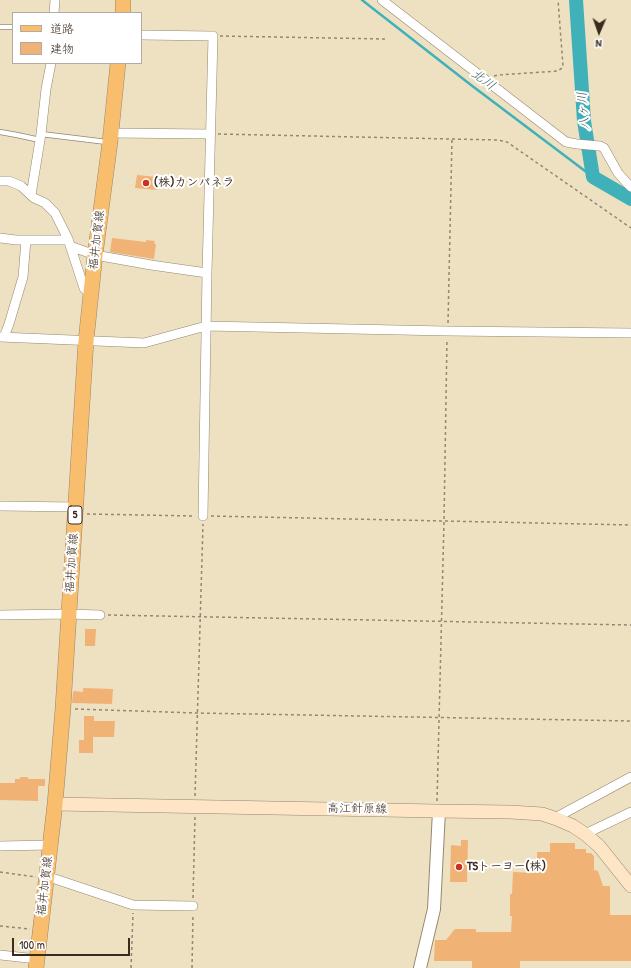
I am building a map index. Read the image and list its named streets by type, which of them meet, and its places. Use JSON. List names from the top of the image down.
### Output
{
  "streets": {
    "main road": ["福井加賀線", "5", "高江針原線"]
  },
  "crossings": [
    ["福井加賀線", "高江針原線"]
  ],
  "water": ["北川", "八ヶ川"],
  "places": ["(株)カンパネラ", "TSトーヨー(株)"],
  "legend": ["道路", "建物"],
  "scale_bar": "100 m",
  "north": "bottom"
}
